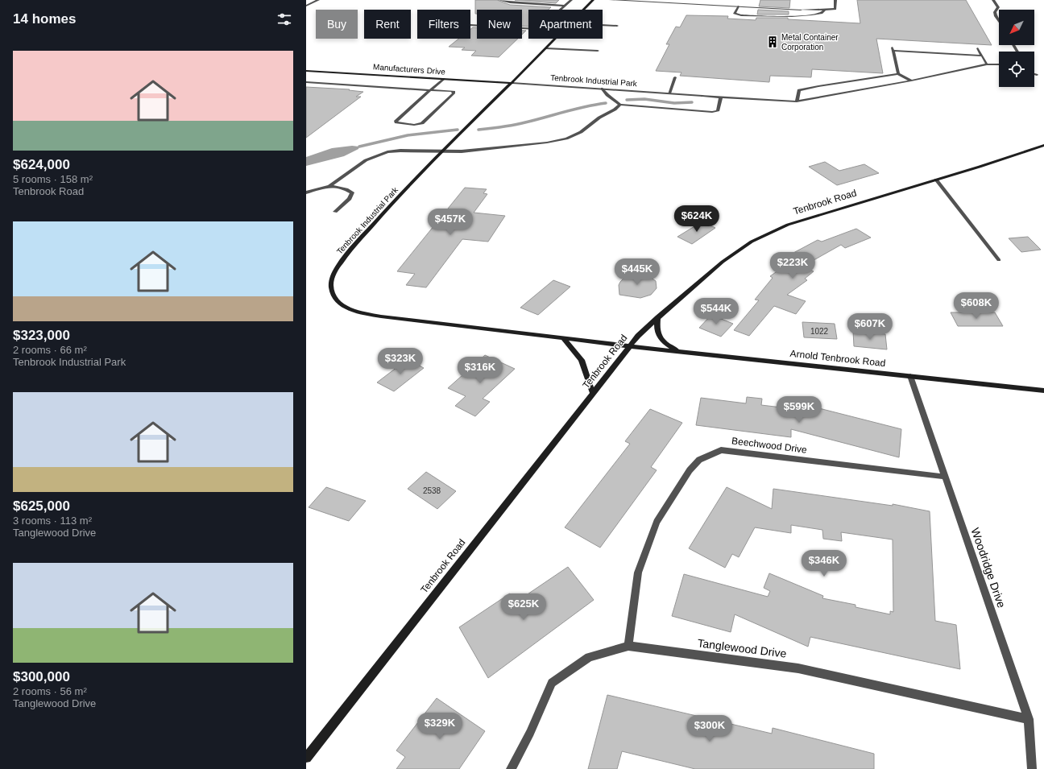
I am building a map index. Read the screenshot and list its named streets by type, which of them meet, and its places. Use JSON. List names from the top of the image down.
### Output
{
  "streets": {
    "street": [
      "Manufacturers Drive",
      "Tenbrook Industrial Park",
      "Tenbrook Road",
      "Arnold Tenbrook Road",
      "Beechwood Drive",
      "Woodridge Drive",
      "Tanglewood Drive"
    ]
  },
  "crossings": [
    ["Manufacturers Drive", "Tenbrook Industrial Park"],
    ["Tenbrook Industrial Park", "Tenbrook Road"],
    ["Tenbrook Industrial Park", "Arnold Tenbrook Road"],
    ["Tenbrook Road", "Arnold Tenbrook Road"],
    ["Arnold Tenbrook Road", "Woodridge Drive"],
    ["Beechwood Drive", "Woodridge Drive"],
    ["Beechwood Drive", "Tanglewood Drive"],
    ["Woodridge Drive", "Tanglewood Drive"]
  ],
  "places": {
    "building": ["Metal Container Corporation"]
  },
  "house_numbers": ["1022", "2538"],
  "north": "bottom left",
  "page": {
    "heading": "14 homes",
    "chip": [
      "Buy",
      "Rent",
      "Filters",
      "New",
      "Apartment"
    ],
    "list": [
      {
        "name": "$624,000",
        "note": "5 rooms · 158 m² · Tenbrook Road"
      },
      {
        "name": "$323,000",
        "note": "2 rooms · 66 m² · Tenbrook Industrial Park"
      },
      {
        "name": "$625,000",
        "note": "3 rooms · 113 m² · Tanglewood Drive"
      },
      {
        "name": "$300,000",
        "note": "2 rooms · 56 m² · Tanglewood Drive"
      }
    ],
    "price": [
      "$624K",
      "$457K",
      "$223K",
      "$445K",
      "$608K",
      "$544K",
      "$607K",
      "$323K",
      "$316K",
      "$599K",
      "$346K",
      "$625K",
      "$329K",
      "$300K"
    ]
  }
}
